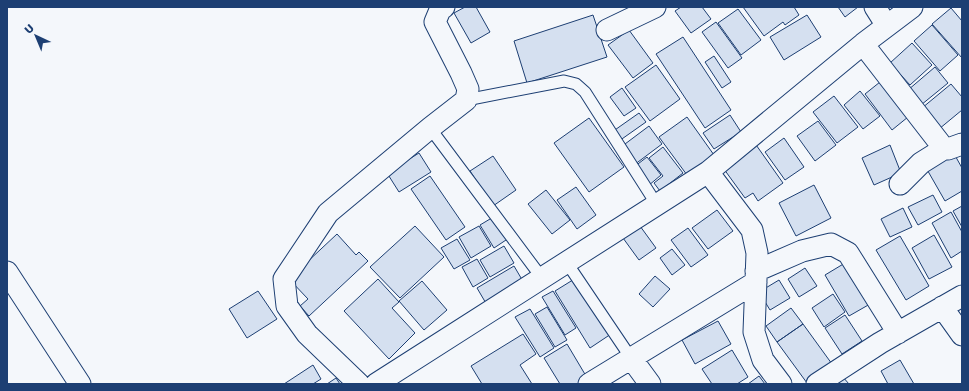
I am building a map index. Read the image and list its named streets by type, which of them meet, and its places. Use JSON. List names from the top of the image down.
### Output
{
  "north": "top left"
}
